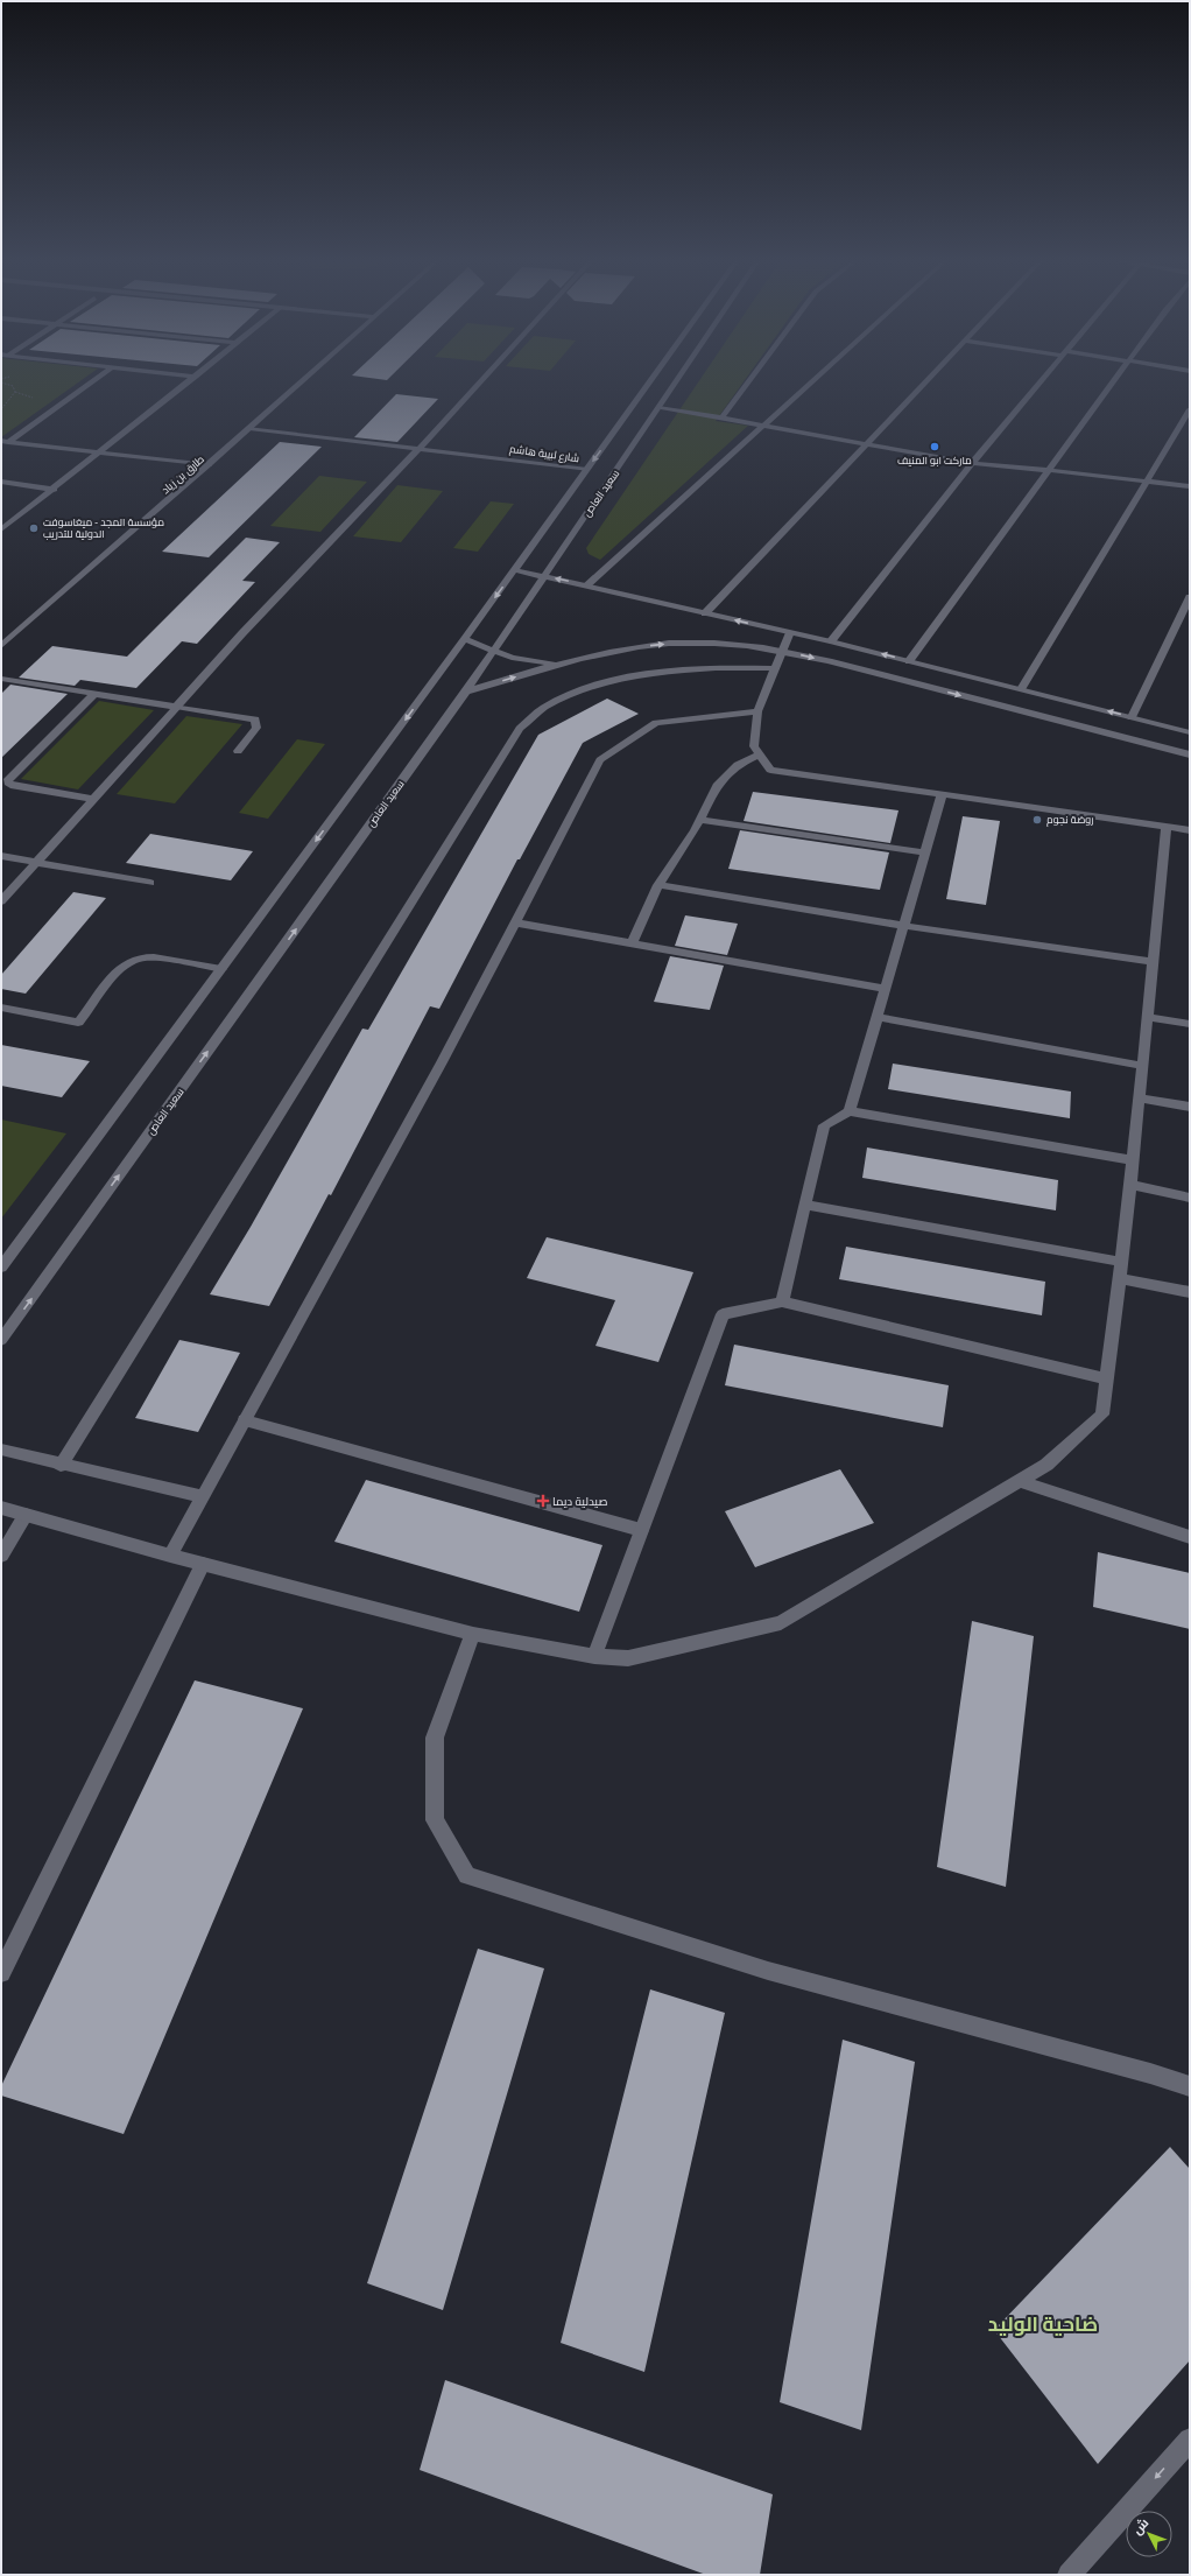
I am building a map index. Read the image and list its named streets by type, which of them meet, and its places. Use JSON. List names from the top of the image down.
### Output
{
  "streets": {
    "street": ["شارع لبيبة هاشم", "طارق بن زياد", "سعيد العاص"]
  },
  "crossings": [
    ["شارع لبيبة هاشم", "طارق بن زياد"]
  ],
  "districts": ["ضاحية الوليد"],
  "places": {
    "other": ["ماركت ابو المنيف", "مؤسسة المجد - ميغاسوفت الدولية للتدريب", "روضة نجوم"],
    "health": ["صيدلية ديما"]
  },
  "north": "top left"
}
